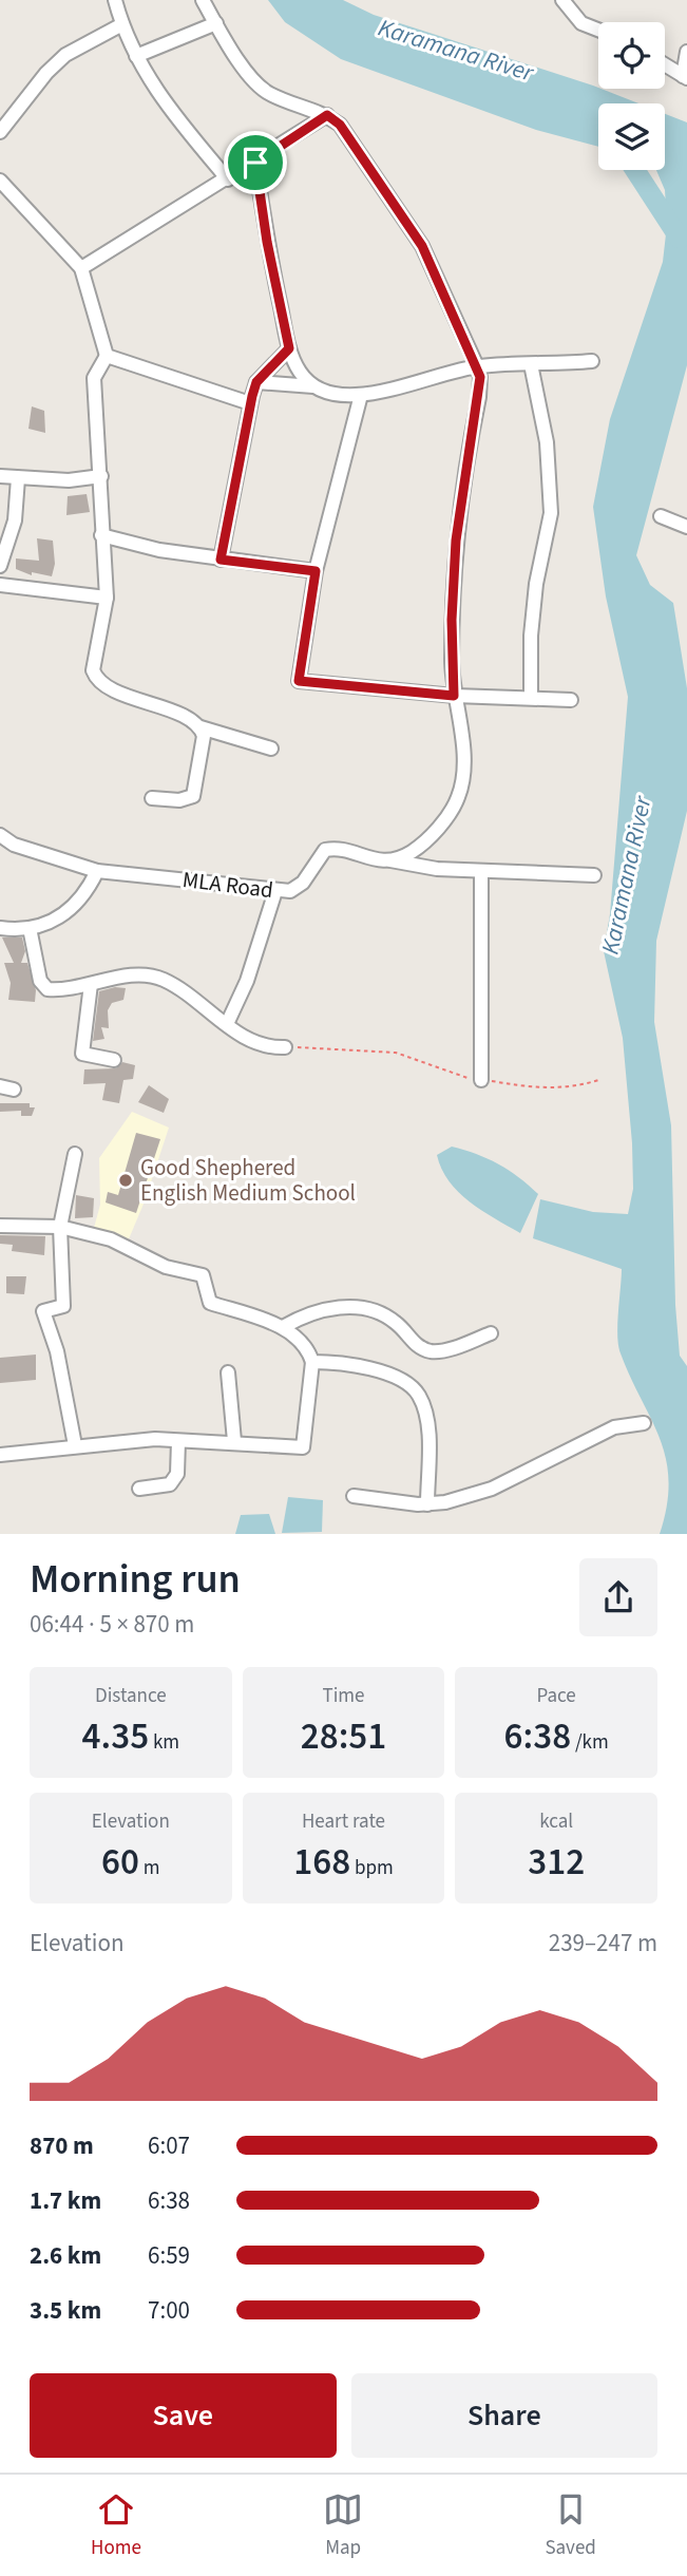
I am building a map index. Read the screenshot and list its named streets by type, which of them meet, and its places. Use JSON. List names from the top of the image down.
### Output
{
  "streets": {
    "street": ["MLA Road"]
  },
  "water": ["Karamana River"],
  "places": ["Good Shephered English Medium School"],
  "page": {
    "heading": ["Morning run", "06:44 · 5 × 870 m"],
    "stats": [
      ["Distance", "4.35 km"],
      ["Time", "28:51"],
      ["Pace", "6:38 /km"],
      ["Elevation", "60 m"],
      ["Heart rate", "168 bpm"],
      ["kcal", "312"]
    ],
    "chart": ["Elevation", "239–247 m"],
    "list": [
      {
        "name": "870 m",
        "note": "6:07"
      },
      {
        "name": "1.7 km",
        "note": "6:38"
      },
      {
        "name": "2.6 km",
        "note": "6:59"
      },
      {
        "name": "3.5 km",
        "note": "7:00"
      }
    ],
    "buttons": ["Save", "Share"],
    "tabs": ["Home", "Map", "Saved"]
  }
}
